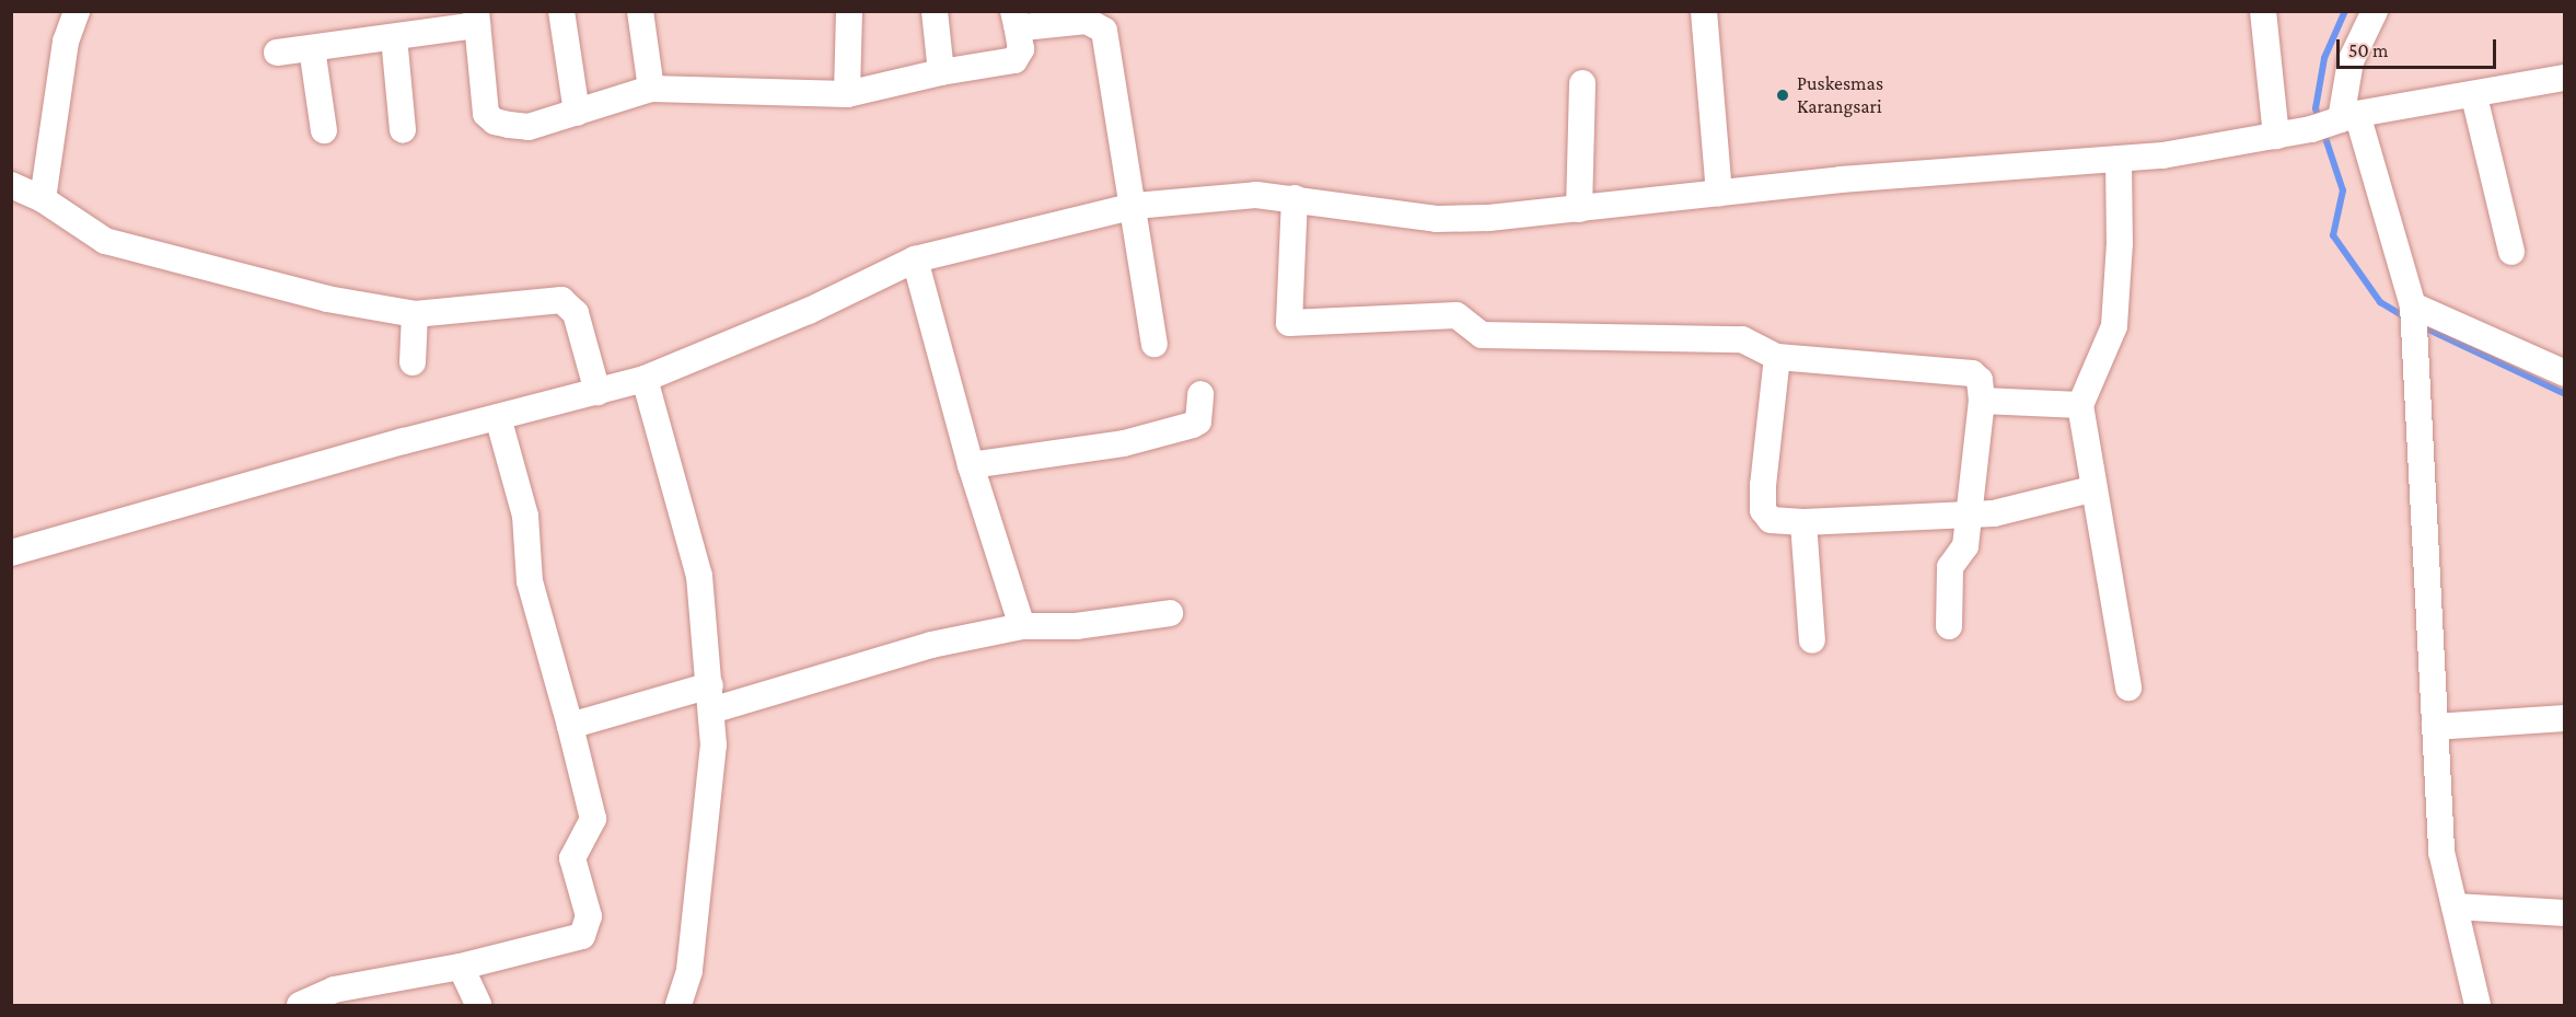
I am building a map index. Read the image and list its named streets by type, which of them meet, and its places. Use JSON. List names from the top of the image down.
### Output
{
  "places": ["Puskesmas Karangsari"],
  "scale_bar": "50 m"
}
